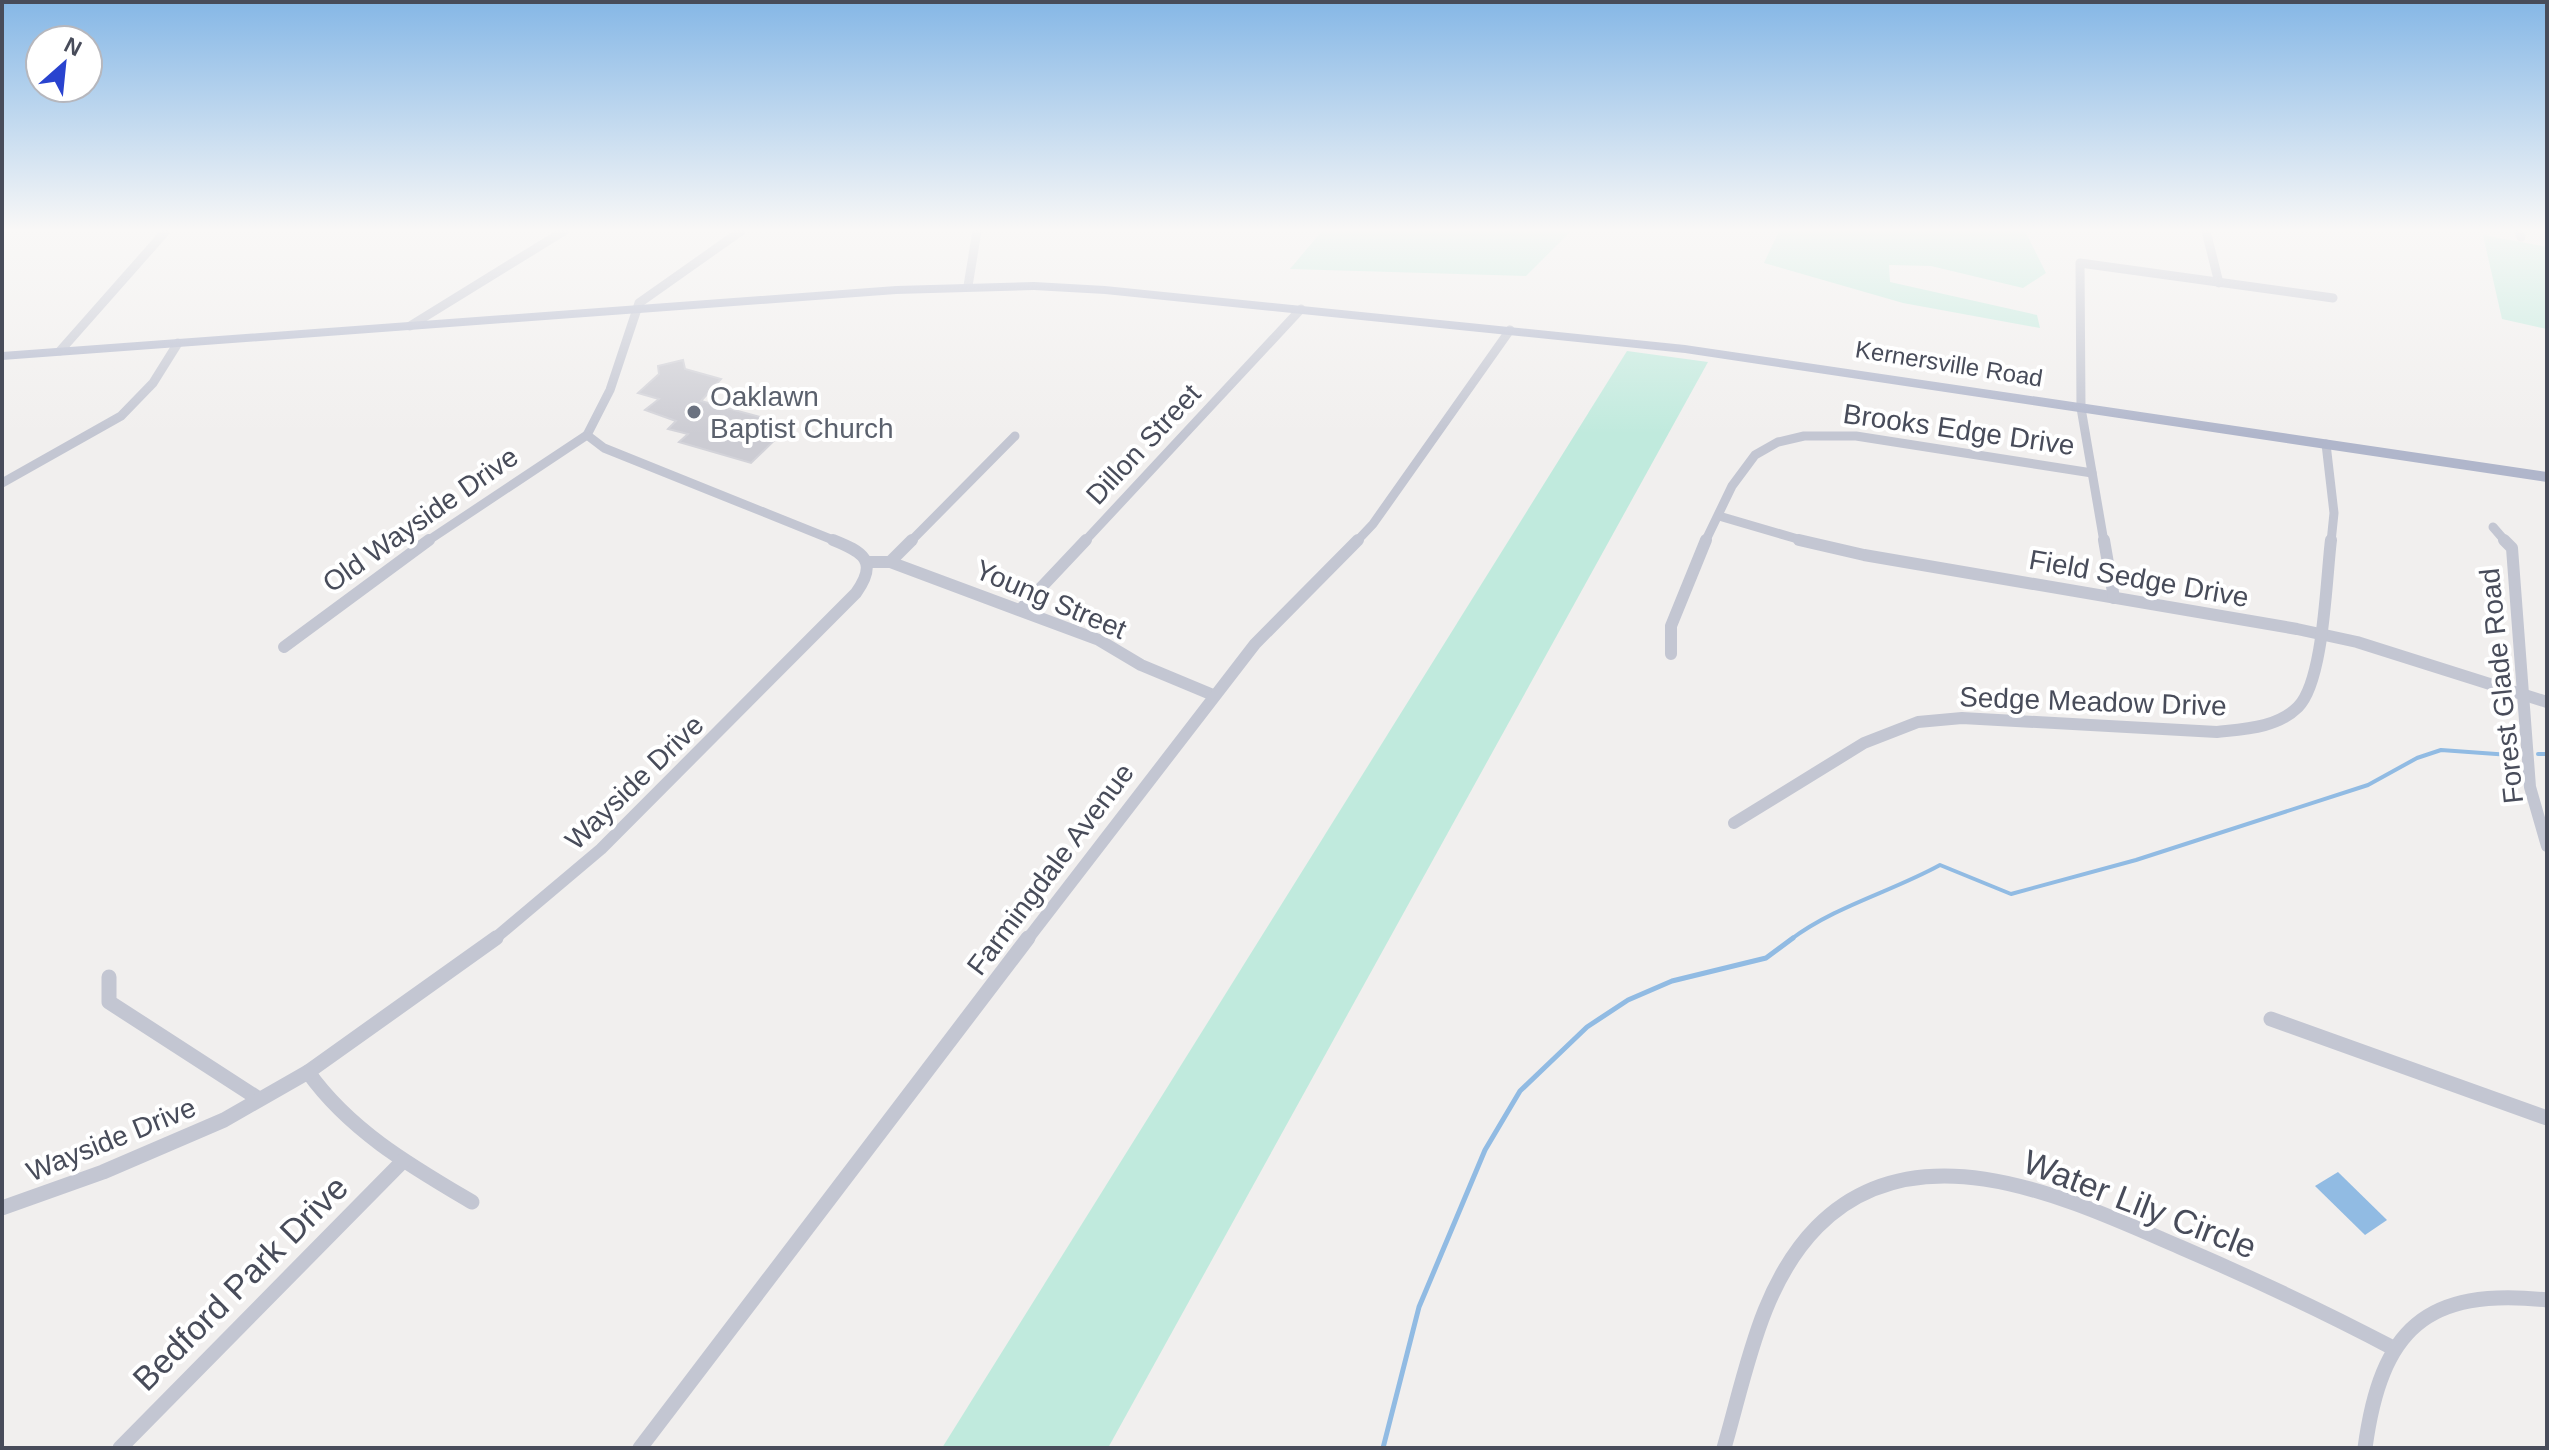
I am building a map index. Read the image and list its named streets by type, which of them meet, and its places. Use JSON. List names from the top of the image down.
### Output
{
  "streets": {
    "main road": ["Kernersville Road"],
    "street": [
      "Brooks Edge Drive",
      "Dillon Street",
      "Old Wayside Drive",
      "Field Sedge Drive",
      "Young Street",
      "Forest Glade Road",
      "Sedge Meadow Drive",
      "Wayside Drive",
      "Farmingdale Avenue",
      "Water Lily Circle",
      "Bedford Park Drive"
    ]
  },
  "crossings": [
    ["Kernersville Road", "Dillon Street"],
    ["Kernersville Road", "Sedge Meadow Drive"],
    ["Kernersville Road", "Farmingdale Avenue"],
    ["Brooks Edge Drive", "Field Sedge Drive"],
    ["Dillon Street", "Young Street"],
    ["Field Sedge Drive", "Forest Glade Road"],
    ["Field Sedge Drive", "Sedge Meadow Drive"],
    ["Young Street", "Wayside Drive"],
    ["Young Street", "Farmingdale Avenue"]
  ],
  "places": ["Oaklawn Baptist Church"],
  "north": "top right"
}
